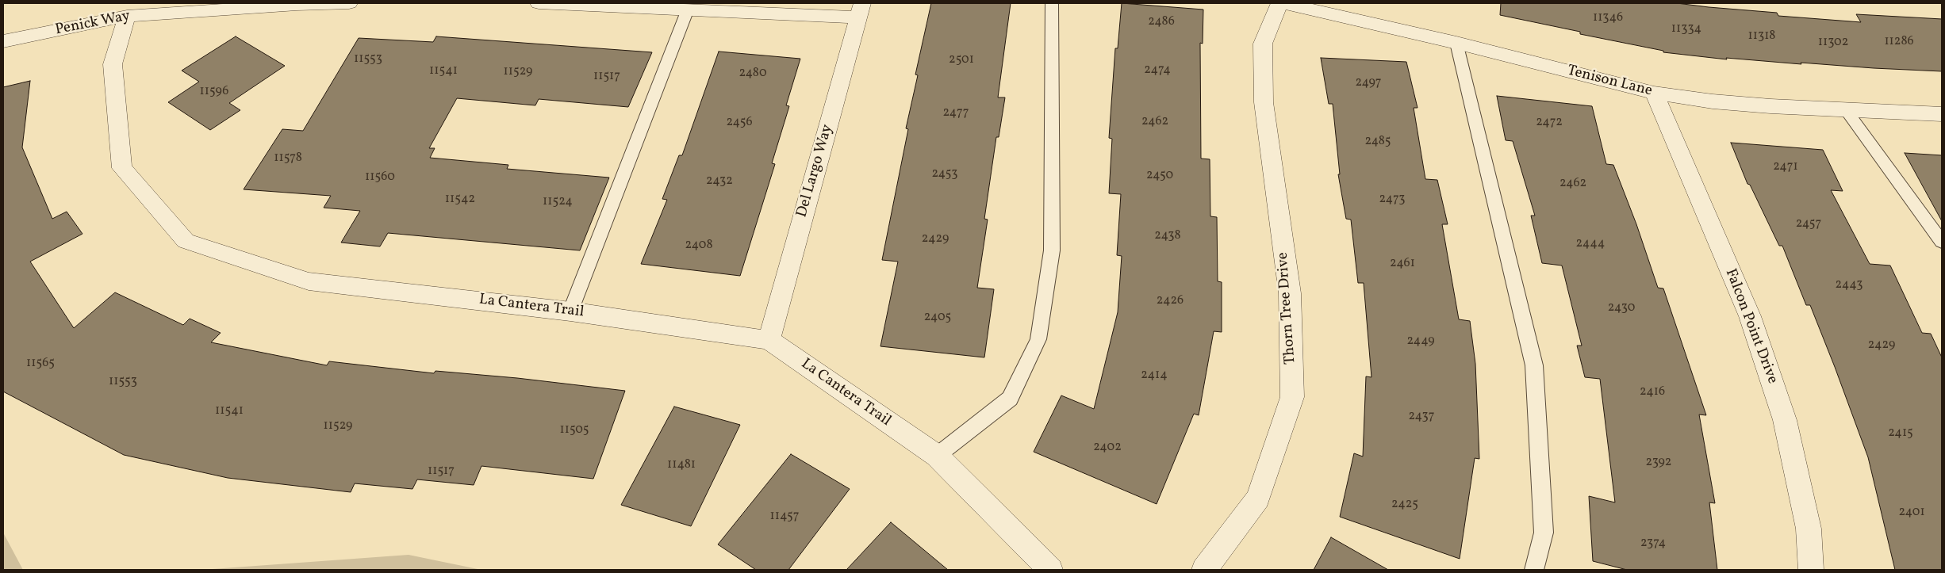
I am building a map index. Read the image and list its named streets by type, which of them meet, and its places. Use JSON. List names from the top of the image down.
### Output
{
  "streets": {
    "street": [
      "Penick Way",
      "Tenison Lane",
      "Del Largo Way",
      "La Cantera Trail",
      "Thorn Tree Drive",
      "Falcon Point Drive"
    ]
  },
  "crossings": [
    ["Penick Way", "La Cantera Trail"],
    ["Tenison Lane", "Falcon Point Drive"],
    ["Del Largo Way", "La Cantera Trail"]
  ],
  "house_numbers": [
    "11346",
    "2486",
    "11334",
    "11318",
    "11286",
    "11302",
    "11553",
    "2501",
    "2474",
    "11541",
    "11529",
    "2480",
    "11517",
    "2497",
    "11596",
    "2477",
    "2462",
    "2456",
    "2472",
    "2485",
    "11578",
    "2471",
    "2453",
    "2450",
    "11560",
    "2432",
    "2462",
    "11542",
    "2473",
    "11524",
    "2457",
    "2438",
    "2429",
    "2444",
    "2408",
    "2461",
    "2443",
    "2426",
    "2430",
    "2405",
    "2449",
    "2429",
    "11565",
    "2414",
    "11553",
    "2416",
    "11541",
    "2437",
    "11529",
    "11505",
    "2415",
    "2402",
    "2392",
    "11481",
    "11517",
    "2425",
    "2401",
    "11457",
    "2374"
  ]
}
